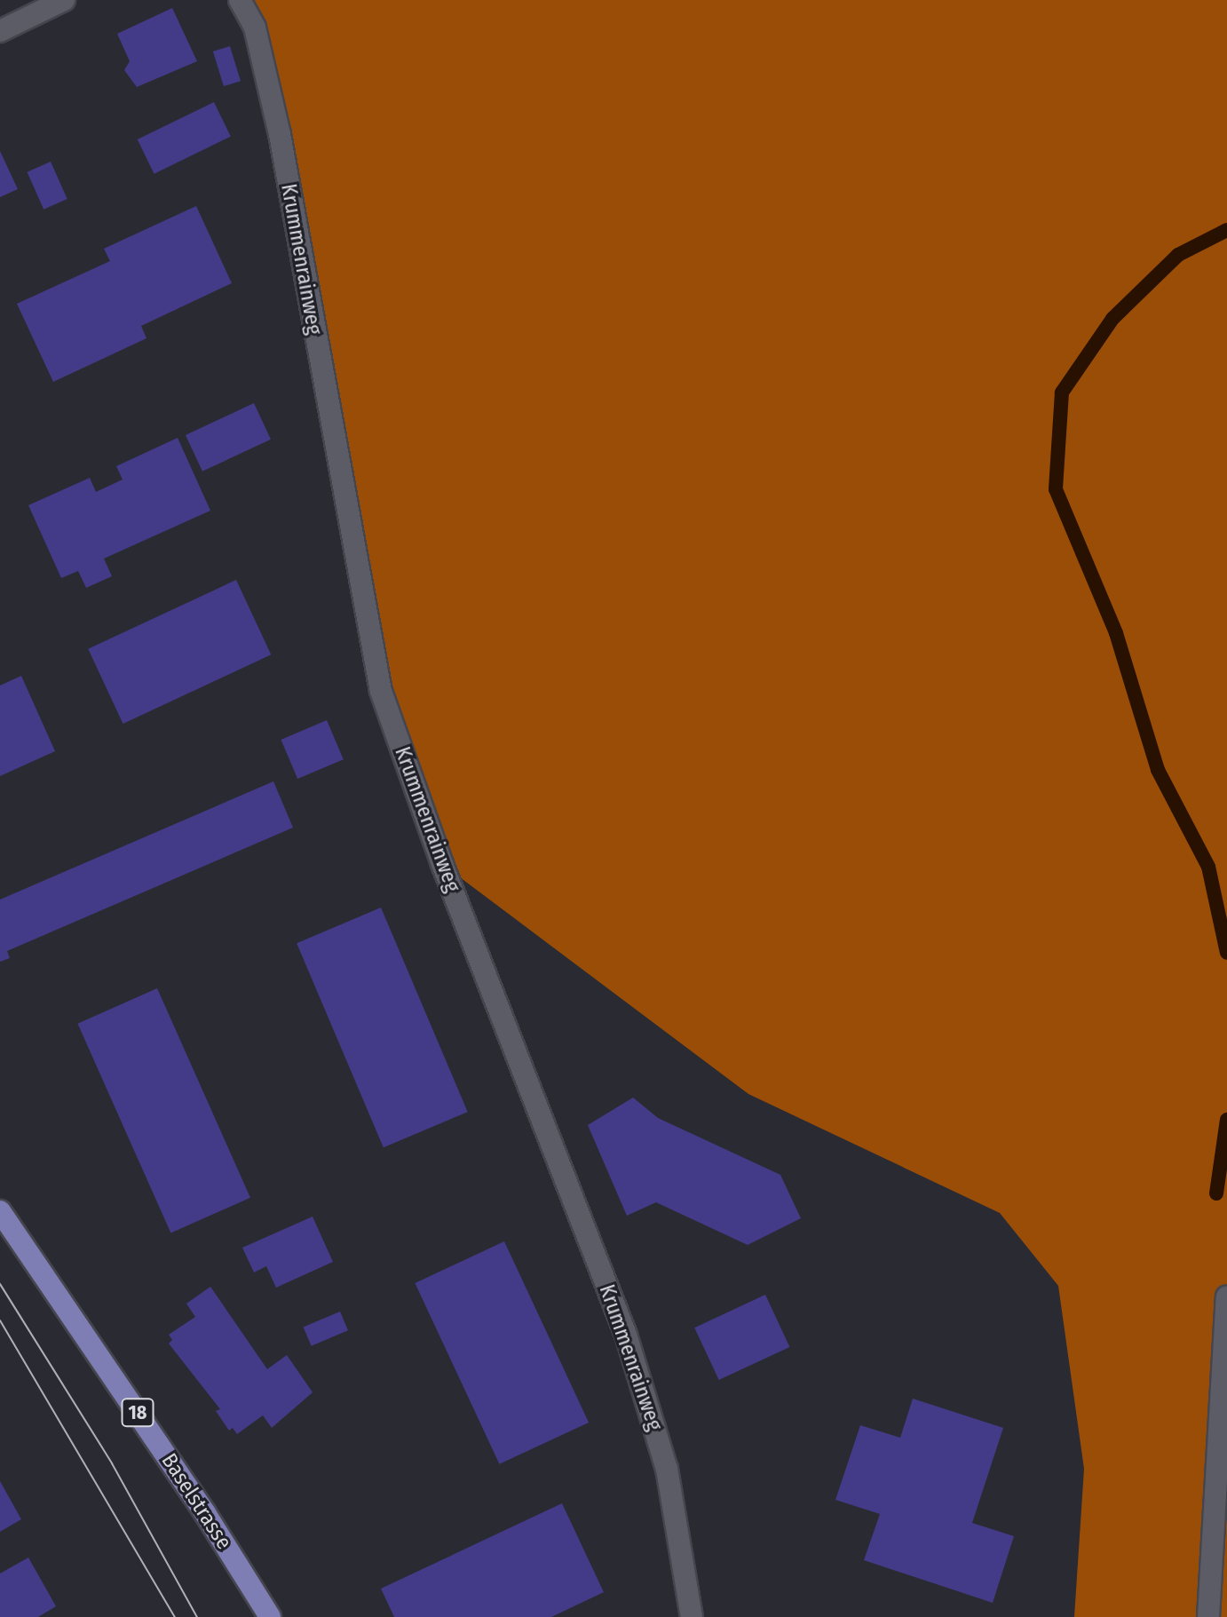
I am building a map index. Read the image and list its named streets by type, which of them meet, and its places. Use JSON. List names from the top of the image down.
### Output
{
  "streets": {
    "main road": ["18", "Baselstrasse"],
    "street": ["Krummenrainweg"]
  }
}
